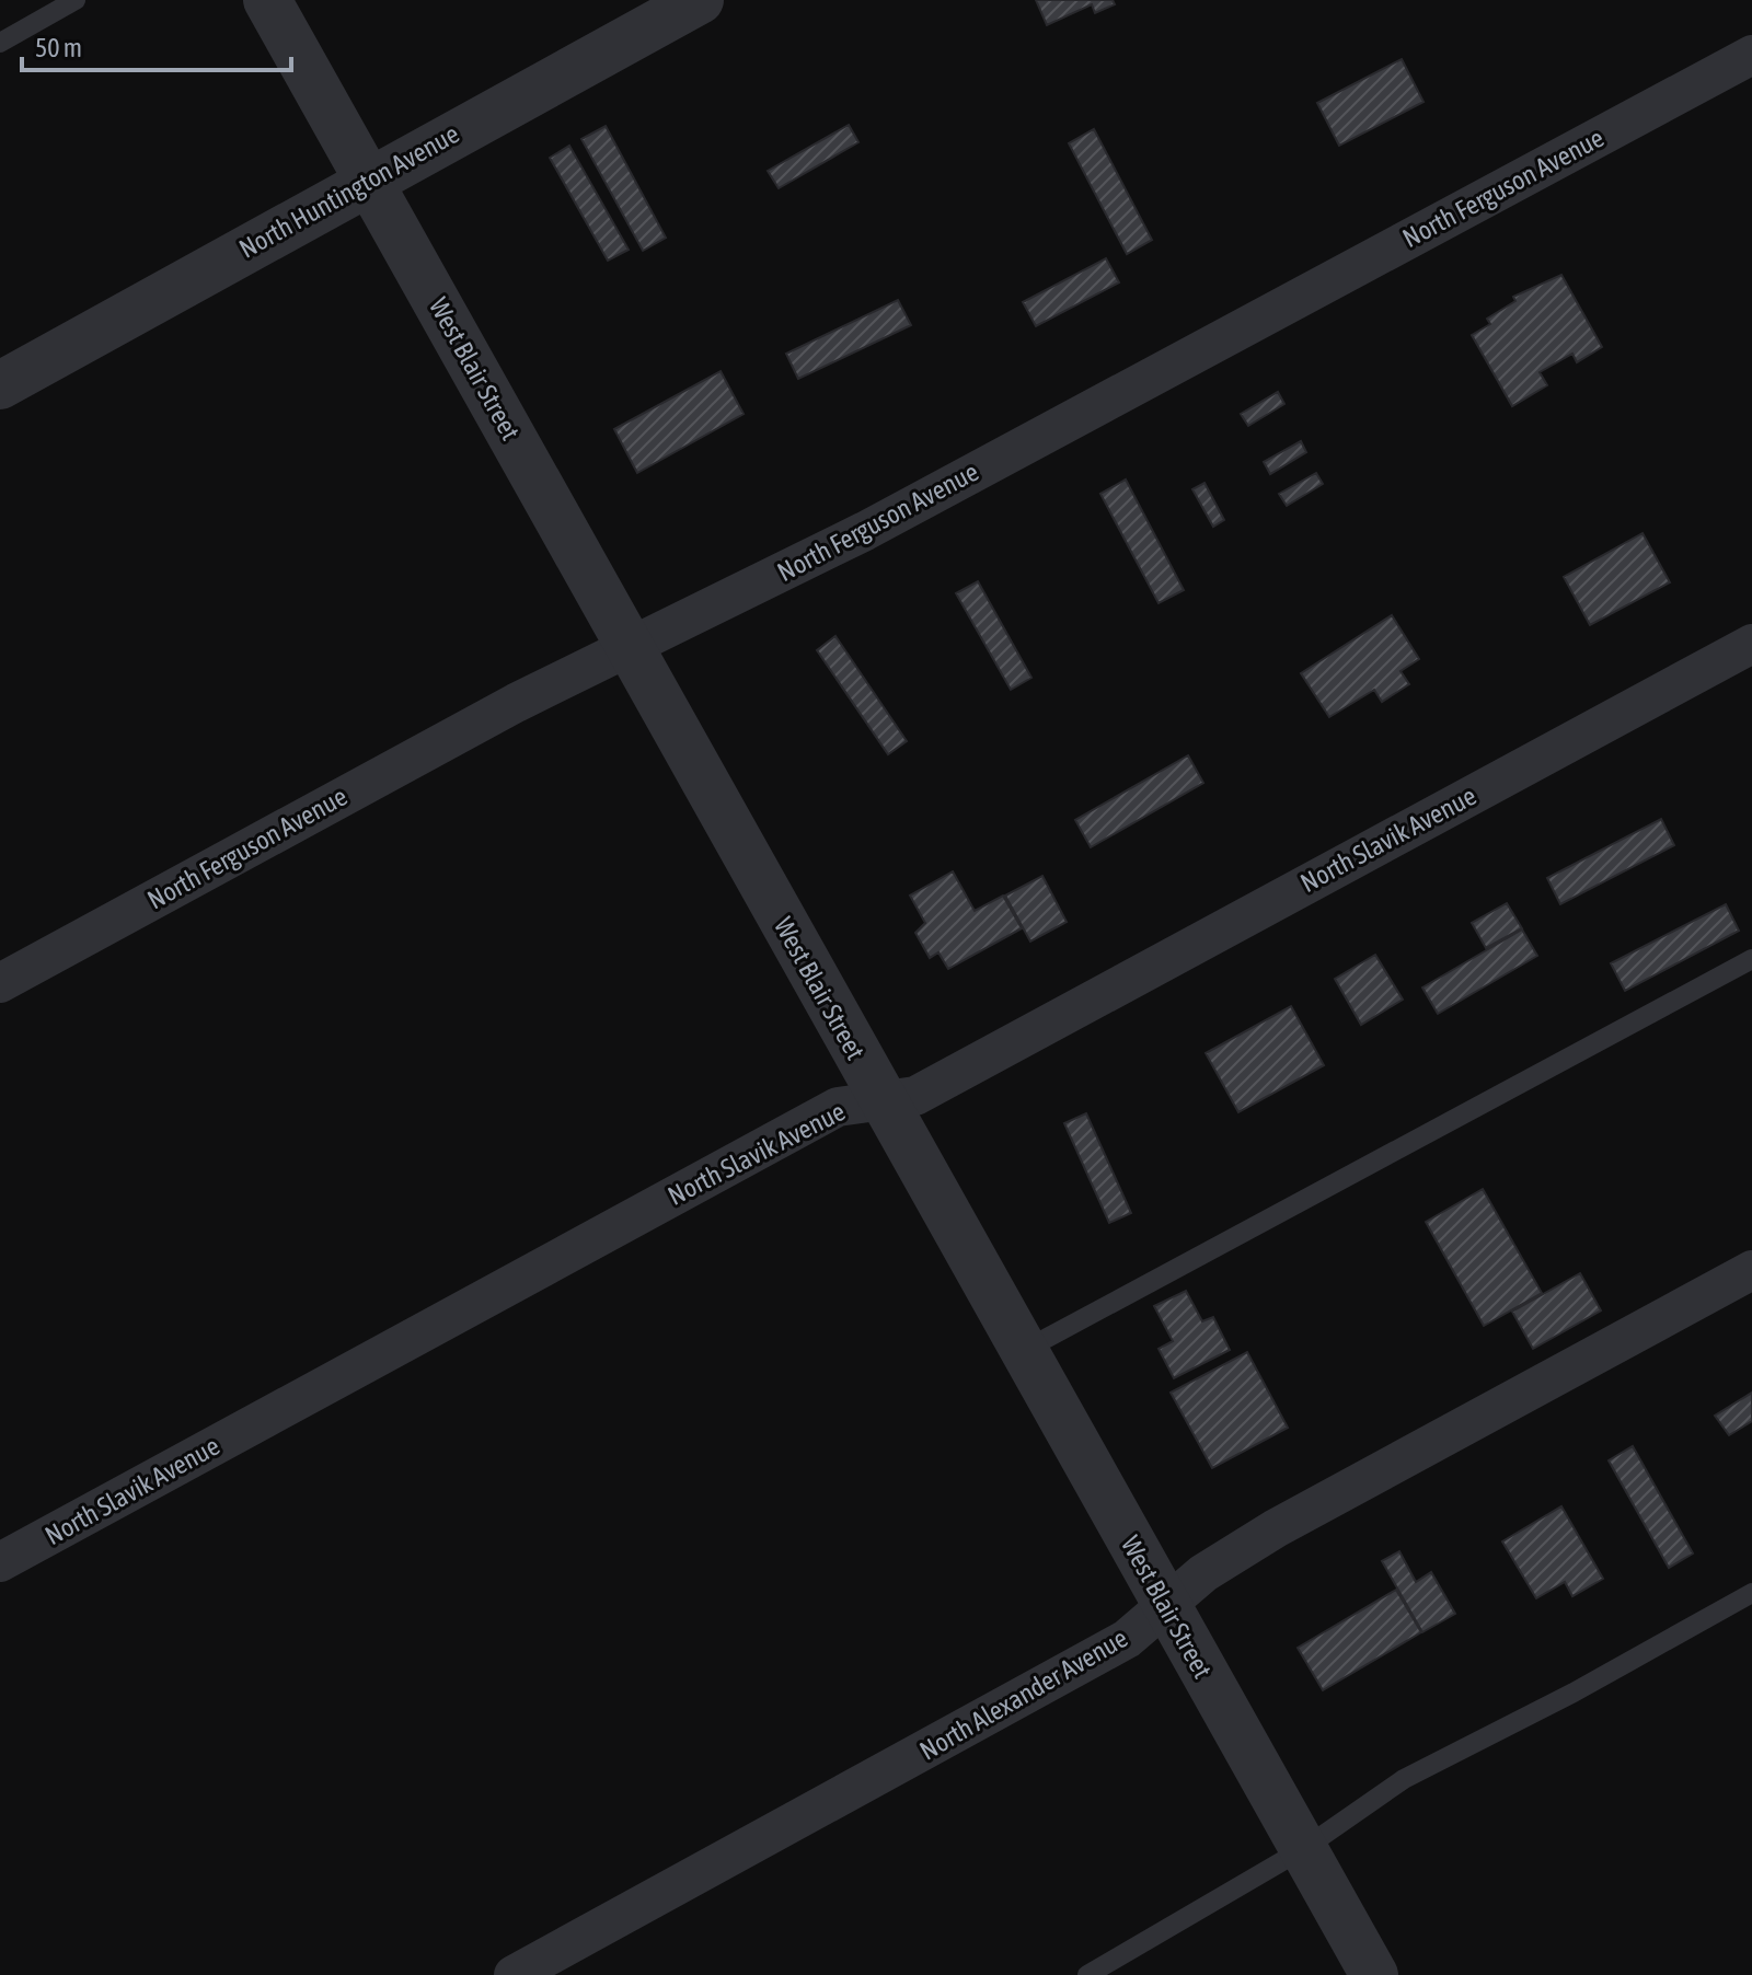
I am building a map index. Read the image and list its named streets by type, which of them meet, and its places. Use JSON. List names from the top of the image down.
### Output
{
  "streets": {
    "street": [
      "North Ferguson Avenue",
      "North Huntington Avenue",
      "West Blair Street",
      "North Slavik Avenue",
      "North Alexander Avenue"
    ]
  },
  "crossings": [
    ["North Ferguson Avenue", "West Blair Street"],
    ["North Huntington Avenue", "West Blair Street"],
    ["West Blair Street", "North Slavik Avenue"],
    ["West Blair Street", "North Alexander Avenue"]
  ],
  "scale_bar": "50 m"
}
